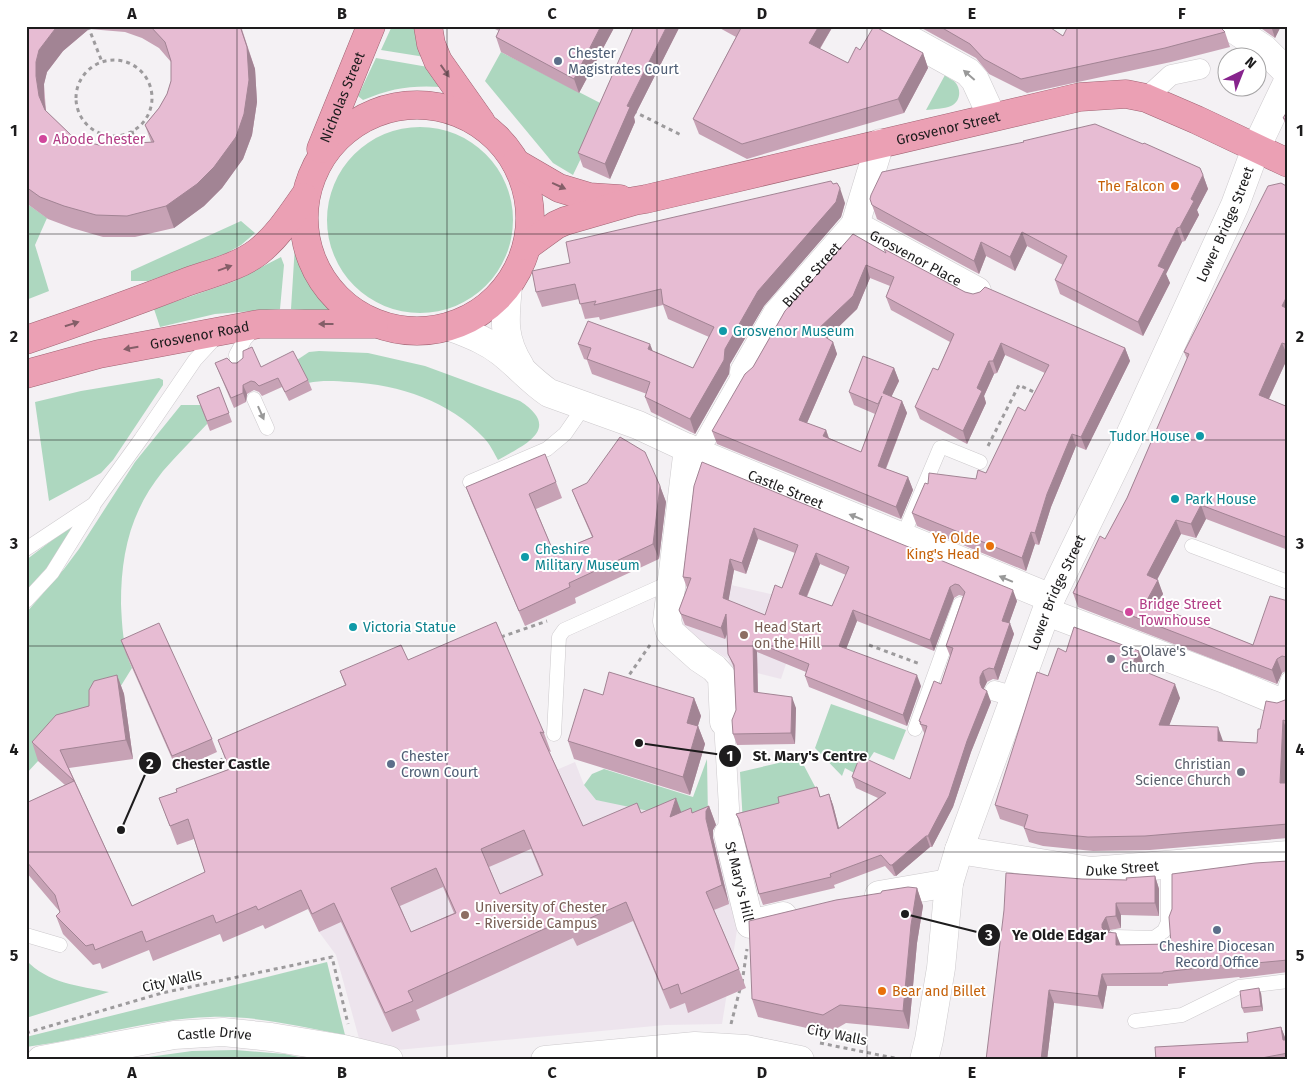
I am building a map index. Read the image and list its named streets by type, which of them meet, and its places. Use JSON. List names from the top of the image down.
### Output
{
  "streets": {
    "highway": ["Nicholas Street", "Grosvenor Street", "Grosvenor Road"],
    "street": [
      "Lower Bridge Street",
      "Grosvenor Place",
      "Bunce Street",
      "Castle Street",
      "Duke Street",
      "St Mary's Hill",
      "Castle Drive"
    ],
    "path": ["City Walls"]
  },
  "crossings": [
    ["Grosvenor Street", "Lower Bridge Street"],
    ["Grosvenor Street", "Bunce Street"],
    ["Lower Bridge Street", "Castle Street"],
    ["Lower Bridge Street", "Duke Street"],
    ["Grosvenor Place", "Bunce Street"],
    ["Bunce Street", "Castle Street"],
    ["City Walls", "Castle Drive"]
  ],
  "one_way": ["Castle Street"],
  "places": [
    "Chester Magistrates Court",
    "Abode Chester",
    "The Falcon",
    "Grosvenor Museum",
    "Tudor House",
    "Park House",
    "Ye Olde King's Head",
    "Cheshire Military Museum",
    "Bridge Street Townhouse",
    "Victoria Statue",
    "Head Start on the Hill",
    "St. Olave's Church",
    "St. Mary's Centre",
    "Chester Crown Court",
    "Christian Science Church",
    "Chester Castle",
    "Ye Olde Edgar",
    "University of Chester - Riverside Campus",
    "Cheshire Diocesan Record Office",
    "Bear and Billet"
  ],
  "north": "top right",
  "grid": {
    "columns": [
      "A",
      "B",
      "C",
      "D",
      "E",
      "F"
    ],
    "rows": [
      "1",
      "2",
      "3",
      "4",
      "5"
    ]
  }
}
